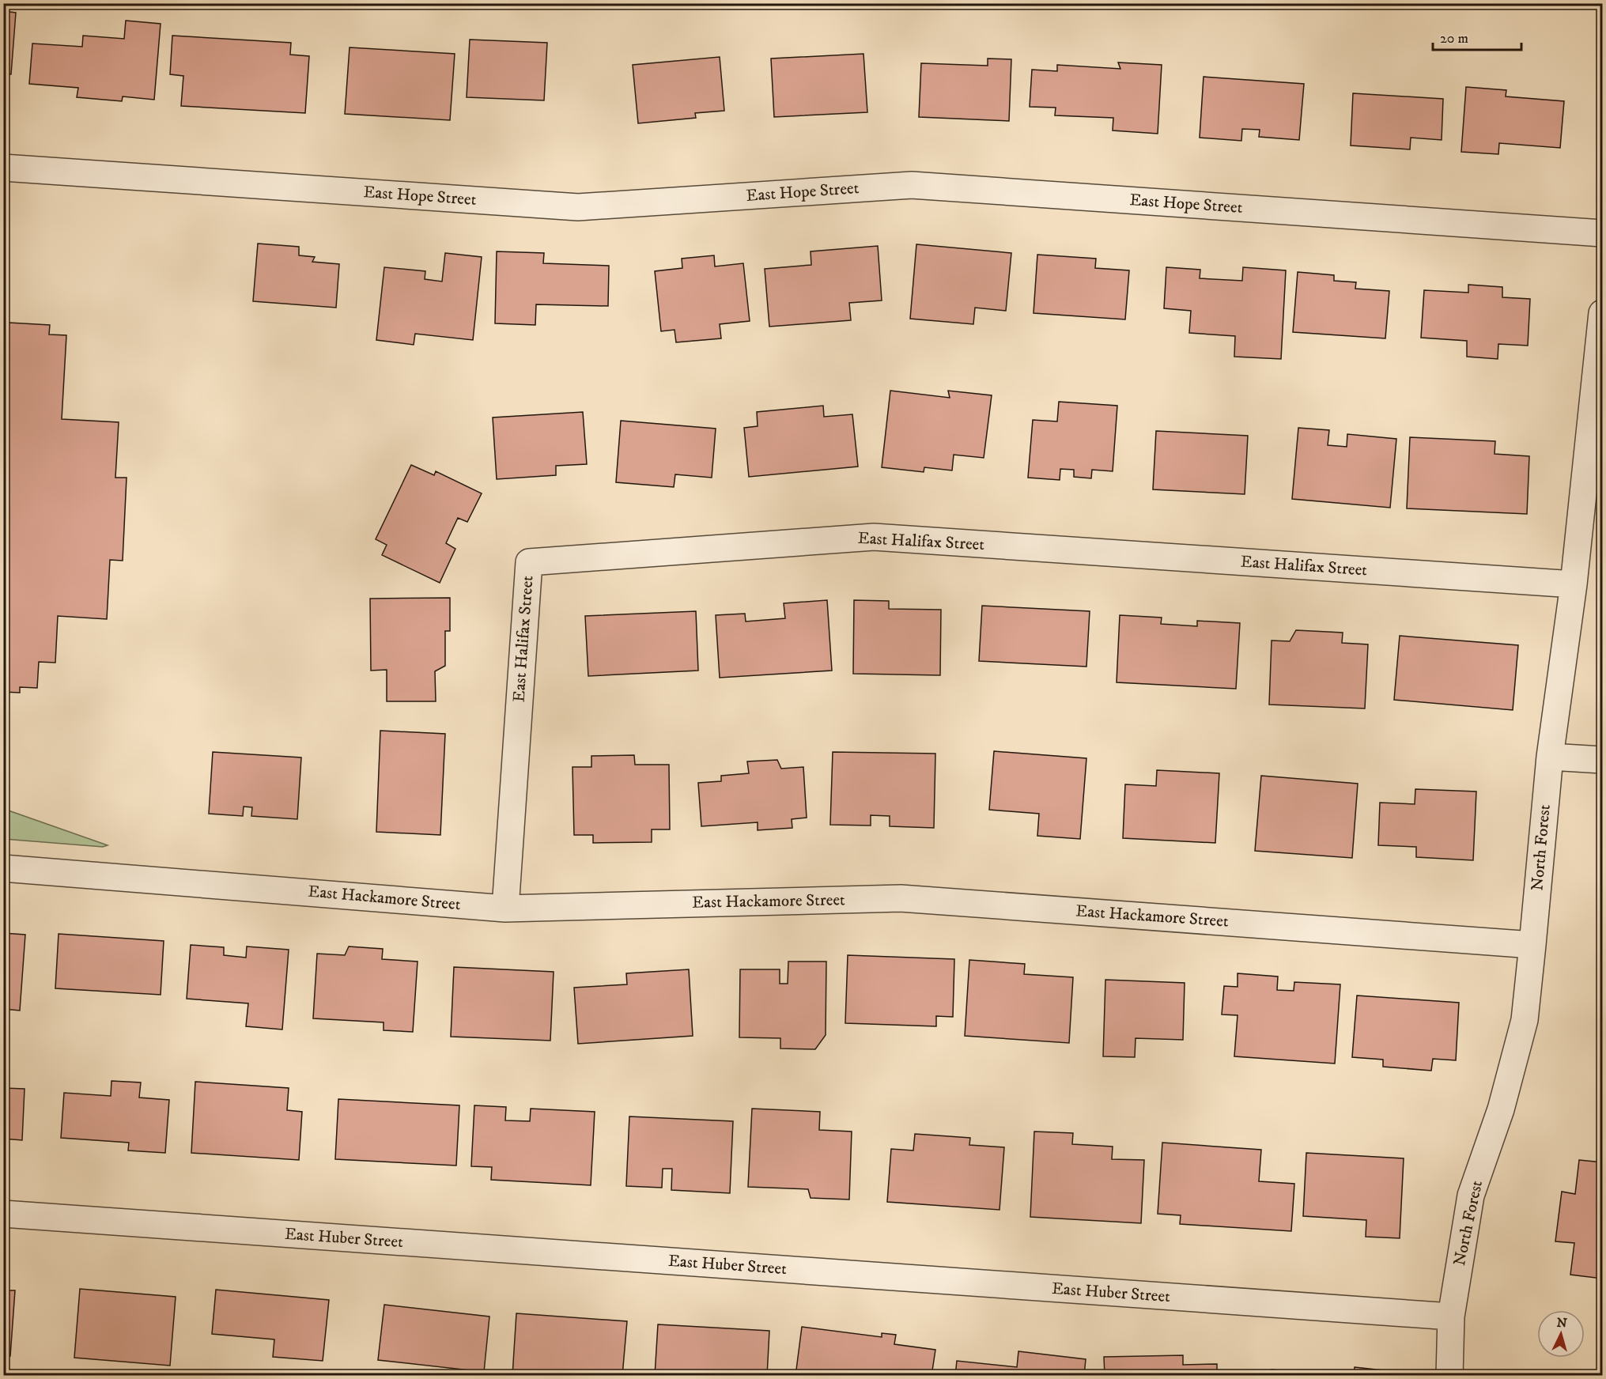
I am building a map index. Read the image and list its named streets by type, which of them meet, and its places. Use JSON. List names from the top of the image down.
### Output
{
  "streets": {
    "street": [
      "East Hope Street",
      "East Halifax Street",
      "North Forest",
      "East Hackamore Street",
      "East Huber Street"
    ]
  },
  "crossings": [
    ["East Halifax Street", "North Forest"],
    ["East Halifax Street", "East Hackamore Street"],
    ["North Forest", "East Hackamore Street"],
    ["North Forest", "East Huber Street"]
  ],
  "scale_bar": "20 m",
  "north": "top"
}
